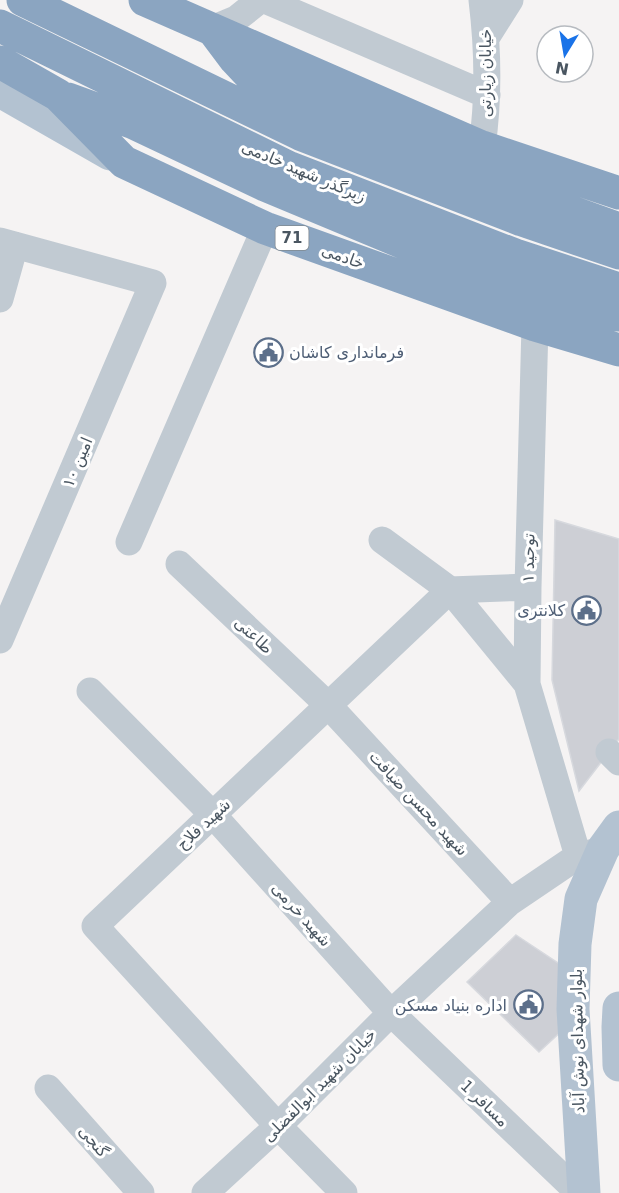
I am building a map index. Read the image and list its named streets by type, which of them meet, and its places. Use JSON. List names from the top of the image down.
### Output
{
  "streets": {
    "highway": ["زیرگذر شهید خادمی", "71", "خادمی"],
    "main road": ["بلوار شهدای نوش آباد"],
    "street": [
      "خیابان زیارتی",
      "امین ۱۰",
      "توحید ۱",
      "طاعتی",
      "شهید محسن ضیافت",
      "شهید فلاح",
      "شهید خرمی",
      "خیابان شهید ابوالفضلی",
      "مسافر 1",
      "گنجی"
    ]
  },
  "crossings": [
    ["خادمی", "توحید ۱"],
    ["توحید ۱", "بلوار شهدای نوش آباد"],
    ["توحید ۱", "خیابان شهید ابوالفضلی"],
    ["طاعتی", "شهید محسن ضیافت"],
    ["طاعتی", "شهید فلاح"],
    ["شهید محسن ضیافت", "شهید فلاح"],
    ["شهید محسن ضیافت", "خیابان شهید ابوالفضلی"],
    ["شهید فلاح", "شهید خرمی"],
    ["شهید فلاح", "خیابان شهید ابوالفضلی"],
    ["شهید خرمی", "خیابان شهید ابوالفضلی"],
    ["شهید خرمی", "مسافر 1"],
    ["بلوار شهدای نوش آباد", "خیابان شهید ابوالفضلی"],
    ["بلوار شهدای نوش آباد", "مسافر 1"],
    ["خیابان شهید ابوالفضلی", "مسافر 1"]
  ],
  "places": {
    "public building": ["فرمانداری کاشان", "کلانتری", "اداره بنیاد مسکن"]
  },
  "north": "bottom"
}
